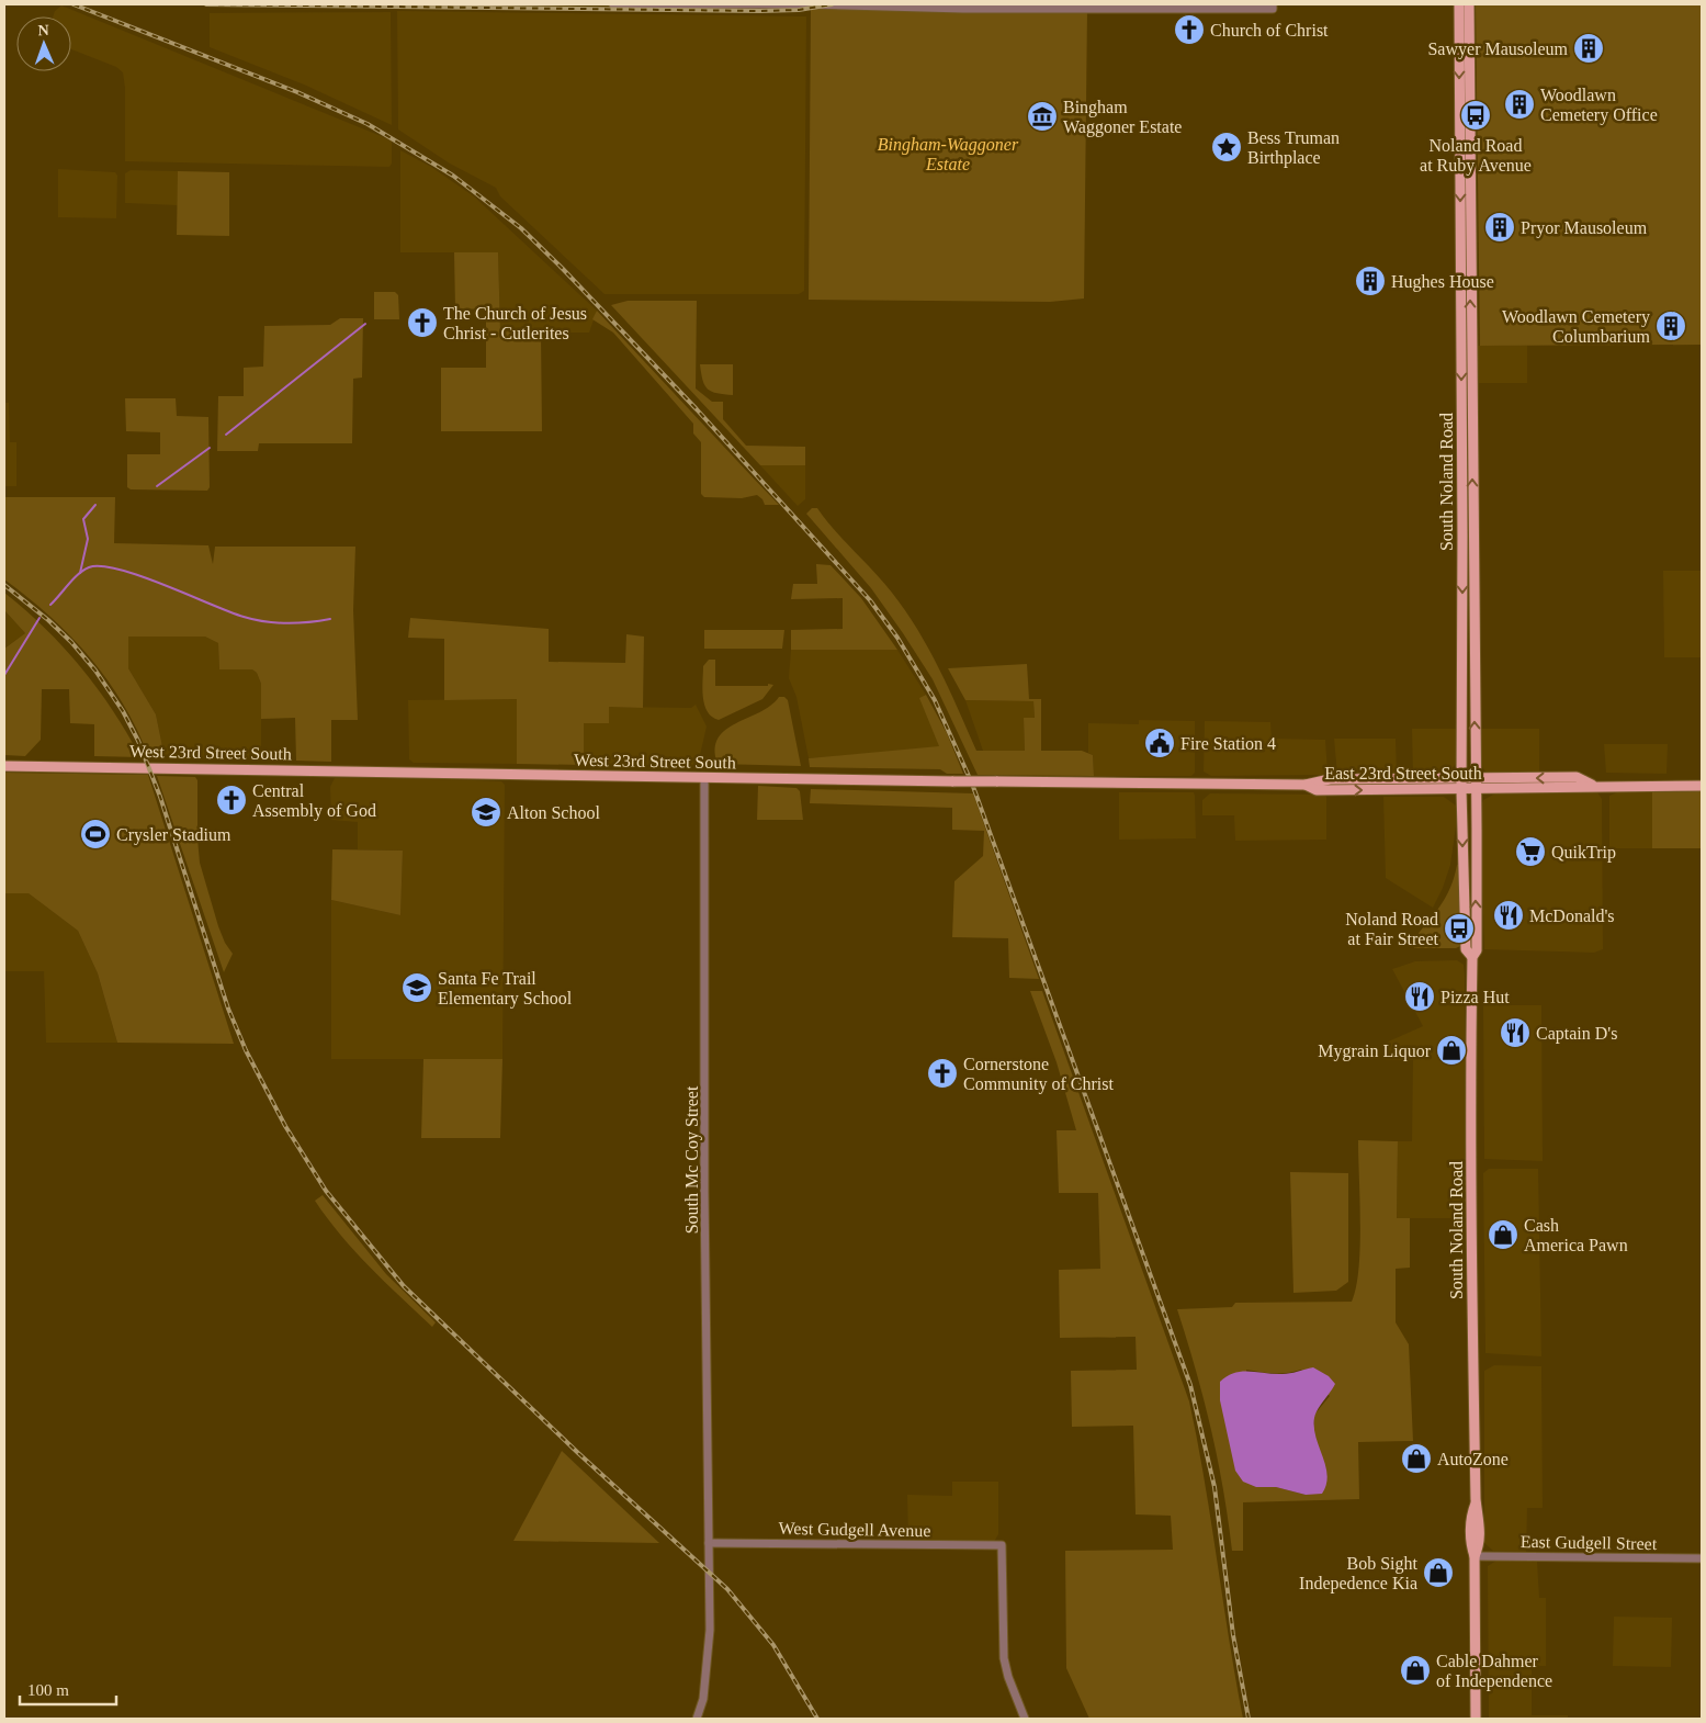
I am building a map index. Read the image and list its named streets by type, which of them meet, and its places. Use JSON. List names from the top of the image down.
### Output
{
  "streets": {
    "main road": ["South Noland Road", "West 23rd Street South", "East 23rd Street South"],
    "street": ["South Mc Coy Street", "West Gudgell Avenue", "East Gudgell Street"]
  },
  "crossings": [
    ["South Noland Road", "East 23rd Street South"],
    ["South Noland Road", "East Gudgell Street"],
    ["West 23rd Street South", "East 23rd Street South"],
    ["West 23rd Street South", "South Mc Coy Street"],
    ["South Mc Coy Street", "West Gudgell Avenue"]
  ],
  "parks": ["Bingham-Waggoner Estate"],
  "places": {
    "church": [
      "Church of Christ",
      "The Church of Jesus Christ - Cutlerites",
      "Central Assembly of God",
      "Cornerstone Community of Christ"
    ],
    "building": [
      "Sawyer Mausoleum",
      "Woodlawn Cemetery Office",
      "Pryor Mausoleum",
      "Hughes House",
      "Woodlawn Cemetery Columbarium"
    ],
    "bus stop": ["Noland Road at Ruby Avenue", "Noland Road at Fair Street"],
    "museum": ["Bingham Waggoner Estate"],
    "place": ["Bess Truman Birthplace"],
    "public building": ["Fire Station 4"],
    "school or university": ["Alton School", "Santa Fe Trail Elementary School"],
    "sports": ["Crysler Stadium"],
    "supermarket": ["QuikTrip"],
    "restaurant": ["McDonald's", "Pizza Hut", "Captain D's"],
    "shop": [
      "Mygrain Liquor",
      "Cash America Pawn",
      "AutoZone",
      "Bob Sight Indepedence Kia",
      "Cable Dahmer of Independence"
    ]
  },
  "scale_bar": "100 m",
  "north": "top"
}
